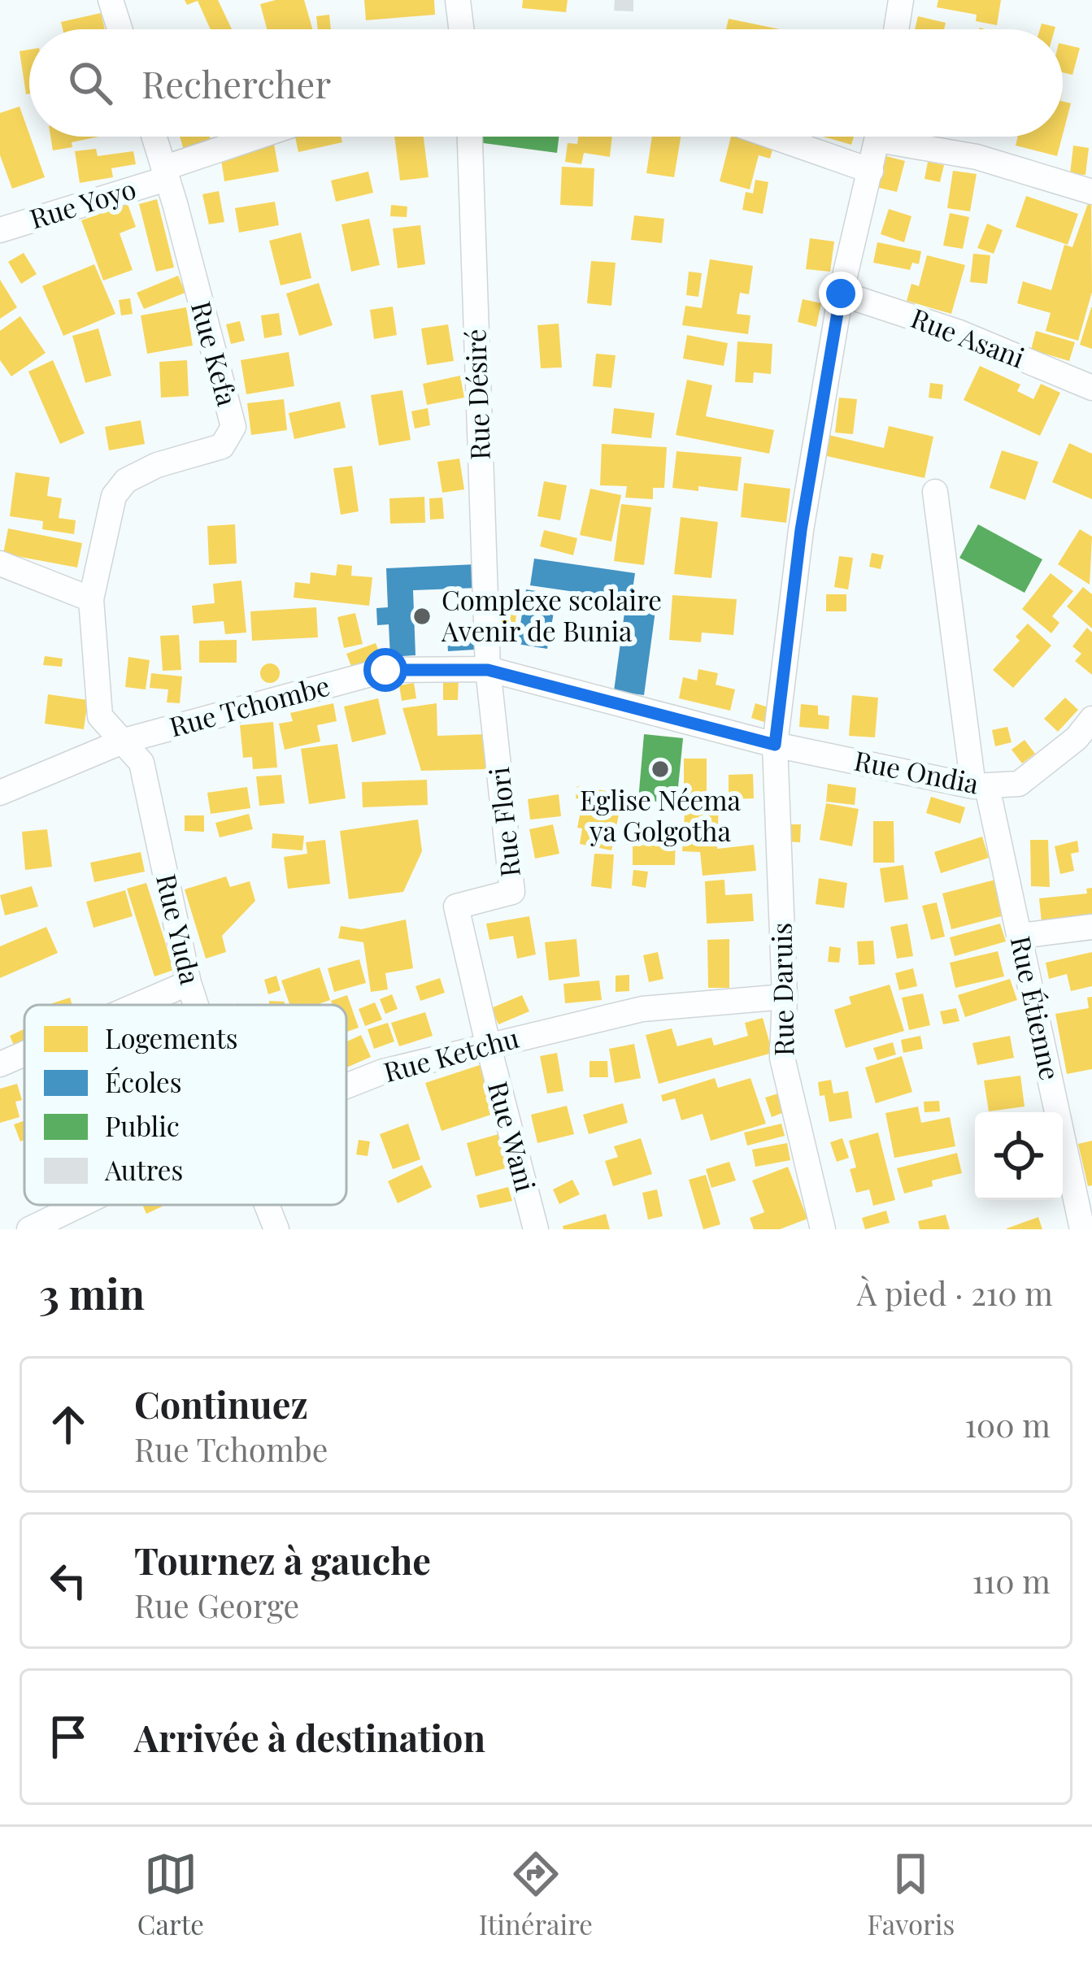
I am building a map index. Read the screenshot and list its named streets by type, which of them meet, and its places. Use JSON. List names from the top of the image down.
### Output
{
  "streets": {
    "street": [
      "Rue Yoyo",
      "Rue Asani",
      "Rue Kefa",
      "Rue Désiré",
      "Rue Tchombe",
      "Rue Ondia",
      "Rue Flori",
      "Rue Yuda",
      "Rue Daruis",
      "Rue Étienne",
      "Rue Ketchu",
      "Rue Wani"
    ]
  },
  "crossings": [
    ["Rue Yoyo", "Rue Kefa"],
    ["Rue Asani", "Rue Daruis"],
    ["Rue Kefa", "Rue Tchombe"],
    ["Rue Kefa", "Rue Yuda"],
    ["Rue Désiré", "Rue Tchombe"],
    ["Rue Désiré", "Rue Flori"],
    ["Rue Tchombe", "Rue Ondia"],
    ["Rue Tchombe", "Rue Flori"],
    ["Rue Tchombe", "Rue Yuda"],
    ["Rue Tchombe", "Rue Daruis"],
    ["Rue Ondia", "Rue Daruis"],
    ["Rue Ondia", "Rue Étienne"],
    ["Rue Flori", "Rue Ketchu"],
    ["Rue Flori", "Rue Wani"],
    ["Rue Daruis", "Rue Ketchu"],
    ["Rue Ketchu", "Rue Wani"]
  ],
  "places": ["Complexe scolaire Avenir de Bunia", "Eglise Néema ya Golgotha"],
  "legend": [
    "Logements",
    "Écoles",
    "Public",
    "Autres"
  ],
  "page": {
    "search": "Rechercher",
    "heading": ["3 min", "À pied · 210 m"],
    "list": [
      ["Continuez", "Rue Tchombe", "100 m"],
      ["Tournez à gauche", "Rue George", "110 m"],
      "Arrivée à destination"
    ],
    "nav": ["Carte", "Itinéraire", "Favoris"]
  }
}
